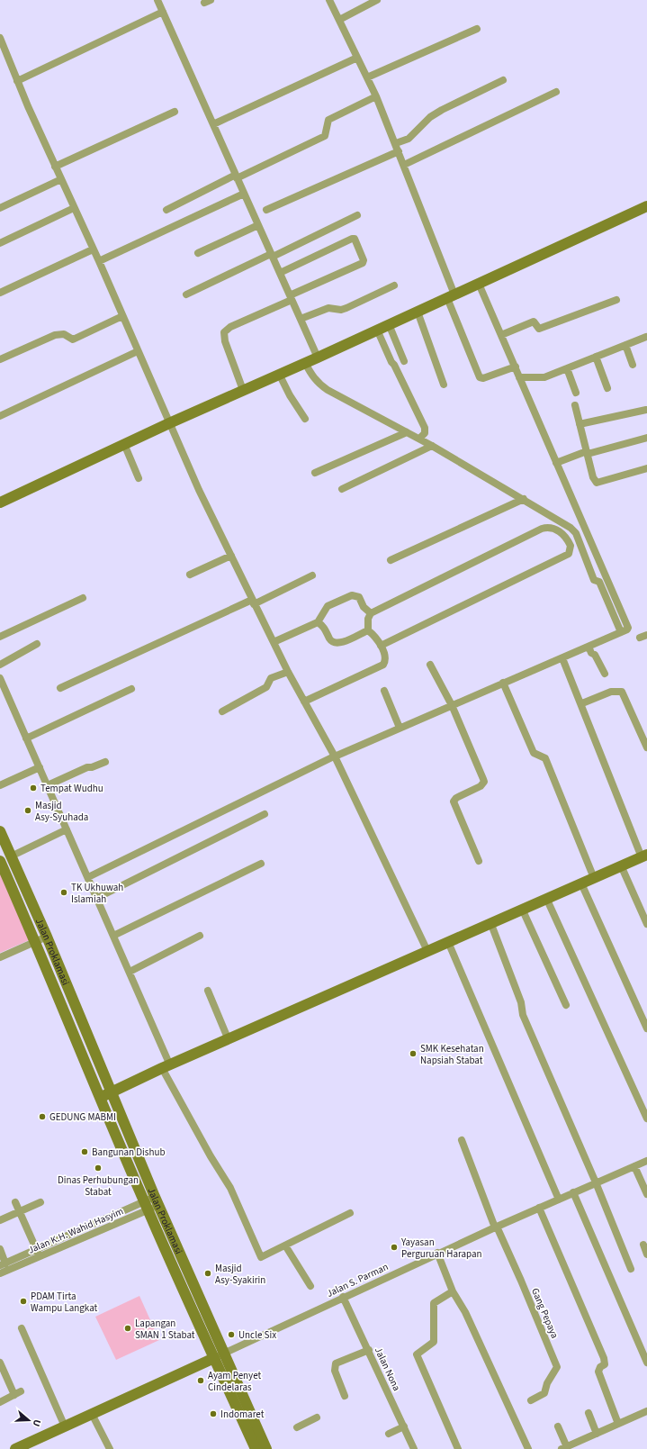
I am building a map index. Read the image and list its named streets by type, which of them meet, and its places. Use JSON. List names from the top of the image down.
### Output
{
  "streets": {
    "street": [
      "Jalan Proklamasi",
      "Jalan K.H. Wahid Hasyim",
      "Jalan S. Parman",
      "Gang Pepaya",
      "Jalan Nona"
    ]
  },
  "crossings": [
    ["Jalan Proklamasi", "Jalan K.H. Wahid Hasyim"],
    ["Jalan Proklamasi", "Jalan S. Parman"],
    ["Jalan S. Parman", "Gang Pepaya"],
    ["Jalan S. Parman", "Jalan Nona"]
  ],
  "places": [
    "Tempat Wudhu",
    "Masjid Asy-Syuhada",
    "TK Ukhuwah Islamiah",
    "SMK Kesehatan Napsiah Stabat",
    "GEDUNG MABMI",
    "Bangunan Dishub",
    "Dinas Perhubungan Stabat",
    "Yayasan Perguruan Harapan",
    "Masjid Asy-Syakirin",
    "PDAM Tirta Wampu Langkat",
    "Lapangan SMAN 1 Stabat",
    "Uncle Six",
    "Ayam Penyet Cindelaras",
    "Indomaret"
  ],
  "north": "right"
}
